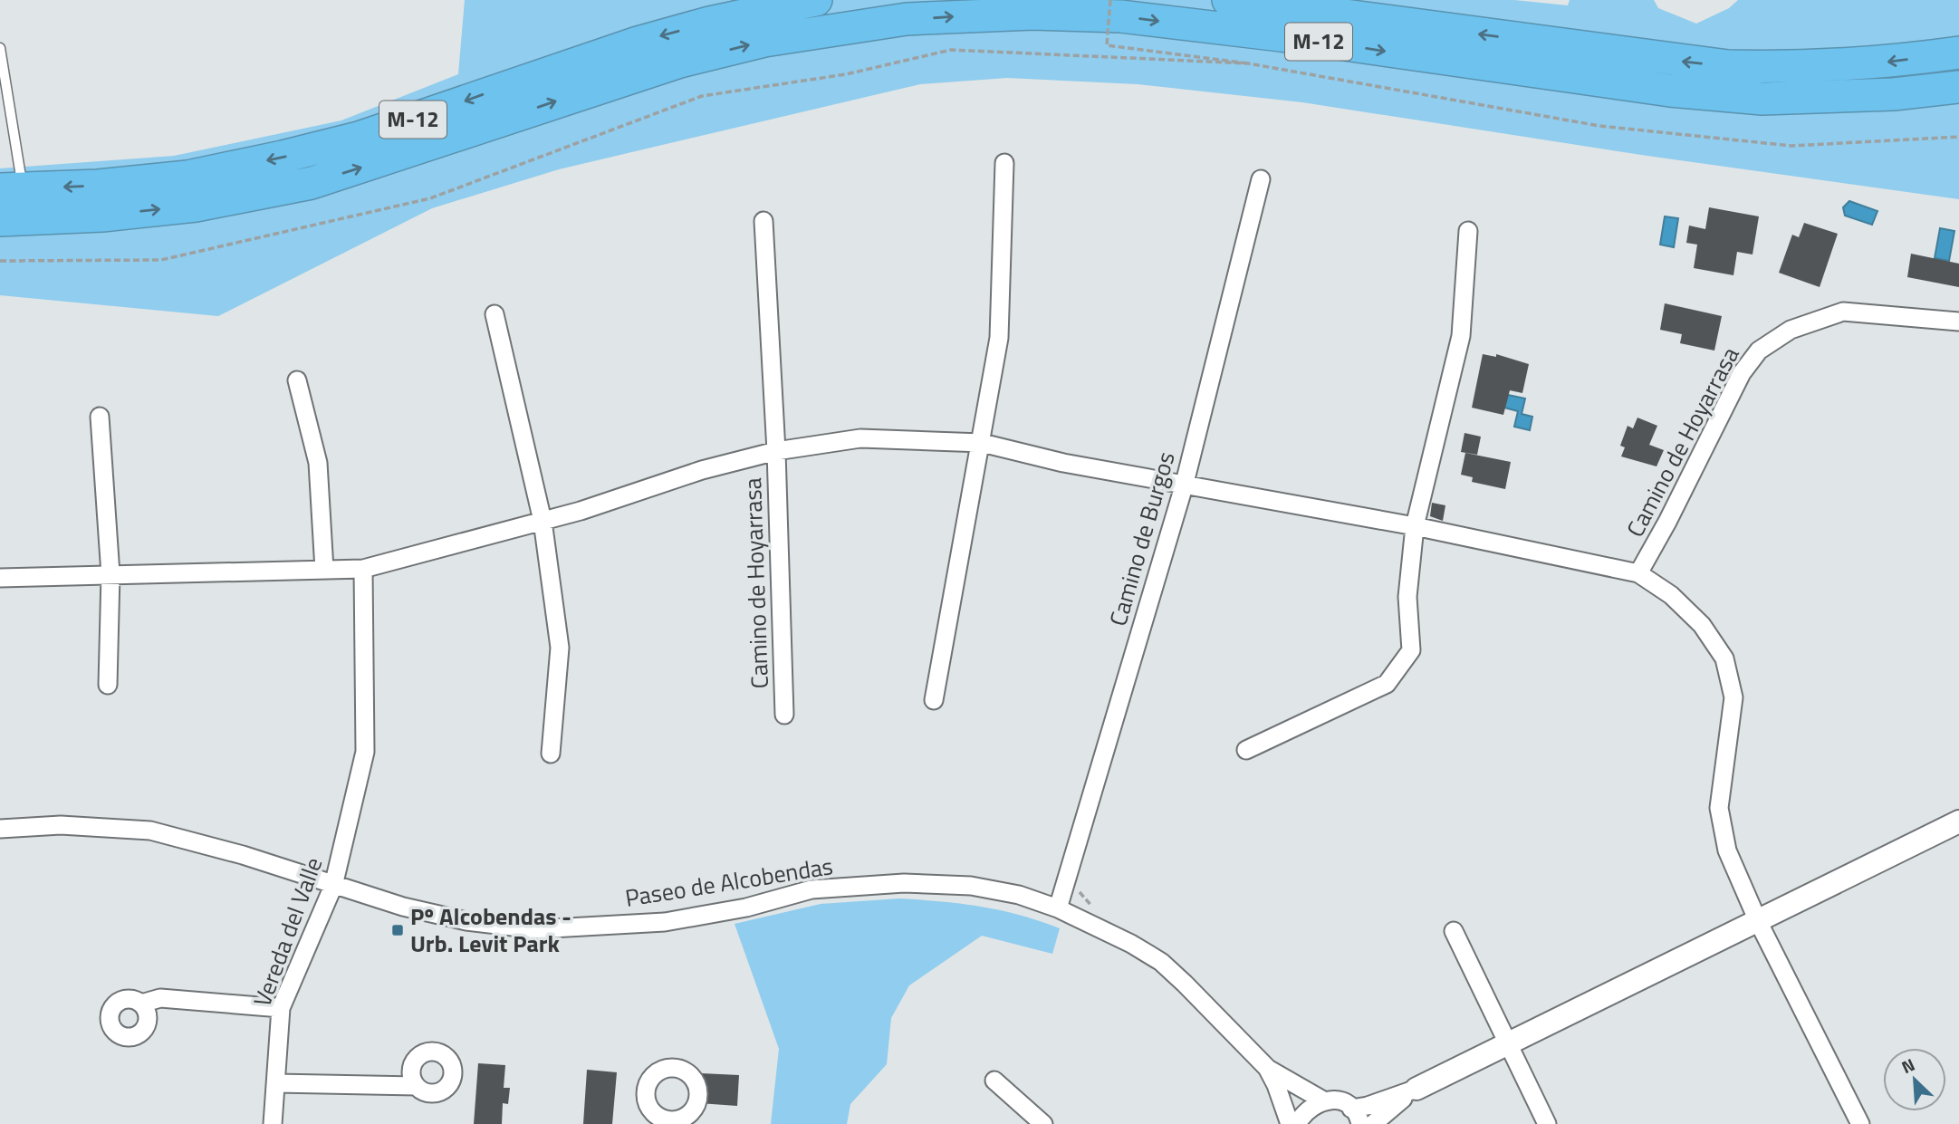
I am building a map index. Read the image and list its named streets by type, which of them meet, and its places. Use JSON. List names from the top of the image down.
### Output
{
  "streets": {
    "highway": ["M-12"],
    "street": [
      "Camino de Hoyarrasa",
      "Camino de Burgos",
      "Paseo de Alcobendas",
      "Vereda del Valle"
    ]
  },
  "crossings": [
    ["Camino de Hoyarrasa", "Camino de Burgos"],
    ["Camino de Hoyarrasa", "Vereda del Valle"],
    ["Camino de Burgos", "Paseo de Alcobendas"],
    ["Paseo de Alcobendas", "Vereda del Valle"]
  ],
  "places": {
    "transit": ["Pº Alcobendas - Urb. Levit Park"]
  },
  "north": "top left"
}
